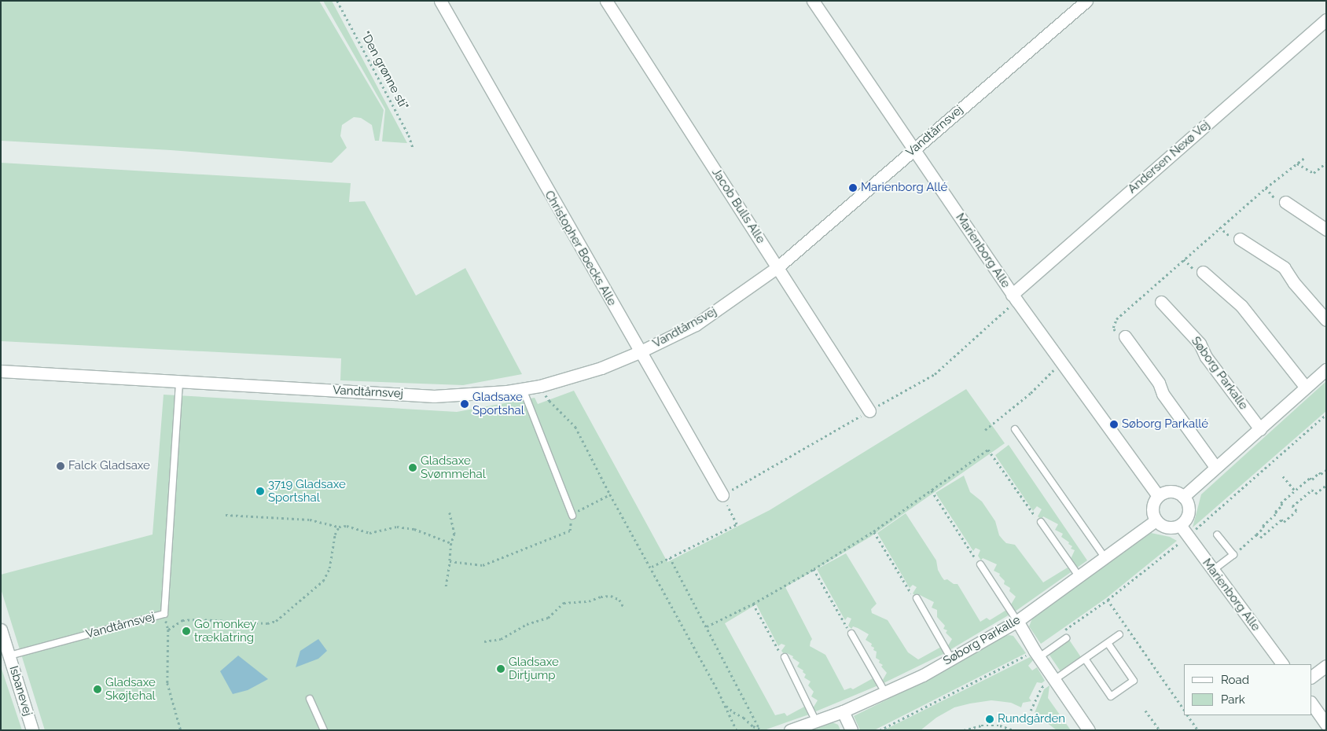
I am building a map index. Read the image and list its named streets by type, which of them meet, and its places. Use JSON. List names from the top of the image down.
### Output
{
  "streets": {
    "street": [
      "Vandtårnsvej",
      "Andersen Nexø Vej",
      "Jacob Bulls Alle",
      "Christopher Boecks Alle",
      "Marienborg Alle",
      "Søborg Parkalle",
      "Isbanevej"
    ],
    "path": ["\"Den grønne sti\""]
  },
  "crossings": [
    ["Vandtårnsvej", "Jacob Bulls Alle"],
    ["Vandtårnsvej", "Christopher Boecks Alle"],
    ["Vandtårnsvej", "Marienborg Alle"],
    ["Vandtårnsvej", "Isbanevej"],
    ["Andersen Nexø Vej", "Marienborg Alle"],
    ["Marienborg Alle", "Søborg Parkalle"]
  ],
  "places": [
    "Marienborg Allé",
    "Gladsaxe Sportshal",
    "Søborg Parkallé",
    "Falck Gladsaxe",
    "Gladsaxe Svømmehal",
    "3719 Gladsaxe Sportshal",
    "Go monkey træklatring",
    "Gladsaxe Dirtjump",
    "Gladsaxe Skøjtehal",
    "Rundgården"
  ],
  "legend": ["Road", "Park"]
}
